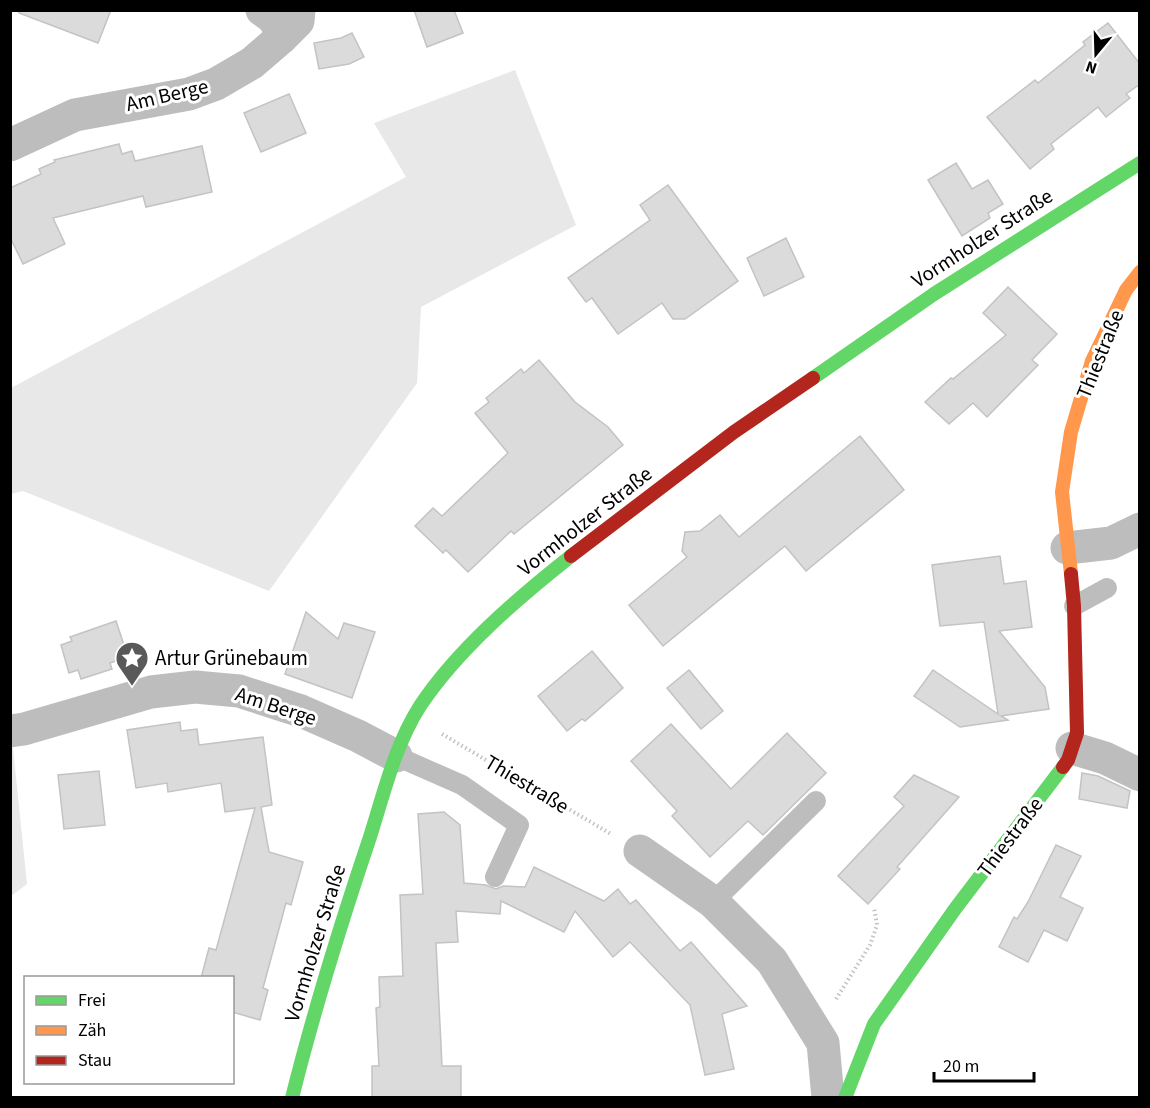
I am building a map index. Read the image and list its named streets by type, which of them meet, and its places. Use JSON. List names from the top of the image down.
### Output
{
  "streets": {
    "main road": ["Vormholzer Straße", "Thiestraße"],
    "street": ["Am Berge"]
  },
  "crossings": [
    ["Am Berge", "Vormholzer Straße"],
    ["Vormholzer Straße", "Thiestraße"]
  ],
  "places": {
    "place": ["Artur Grünebaum"]
  },
  "legend": ["Frei", "Zäh", "Stau"],
  "scale_bar": "20 m",
  "north": "bottom"
}
